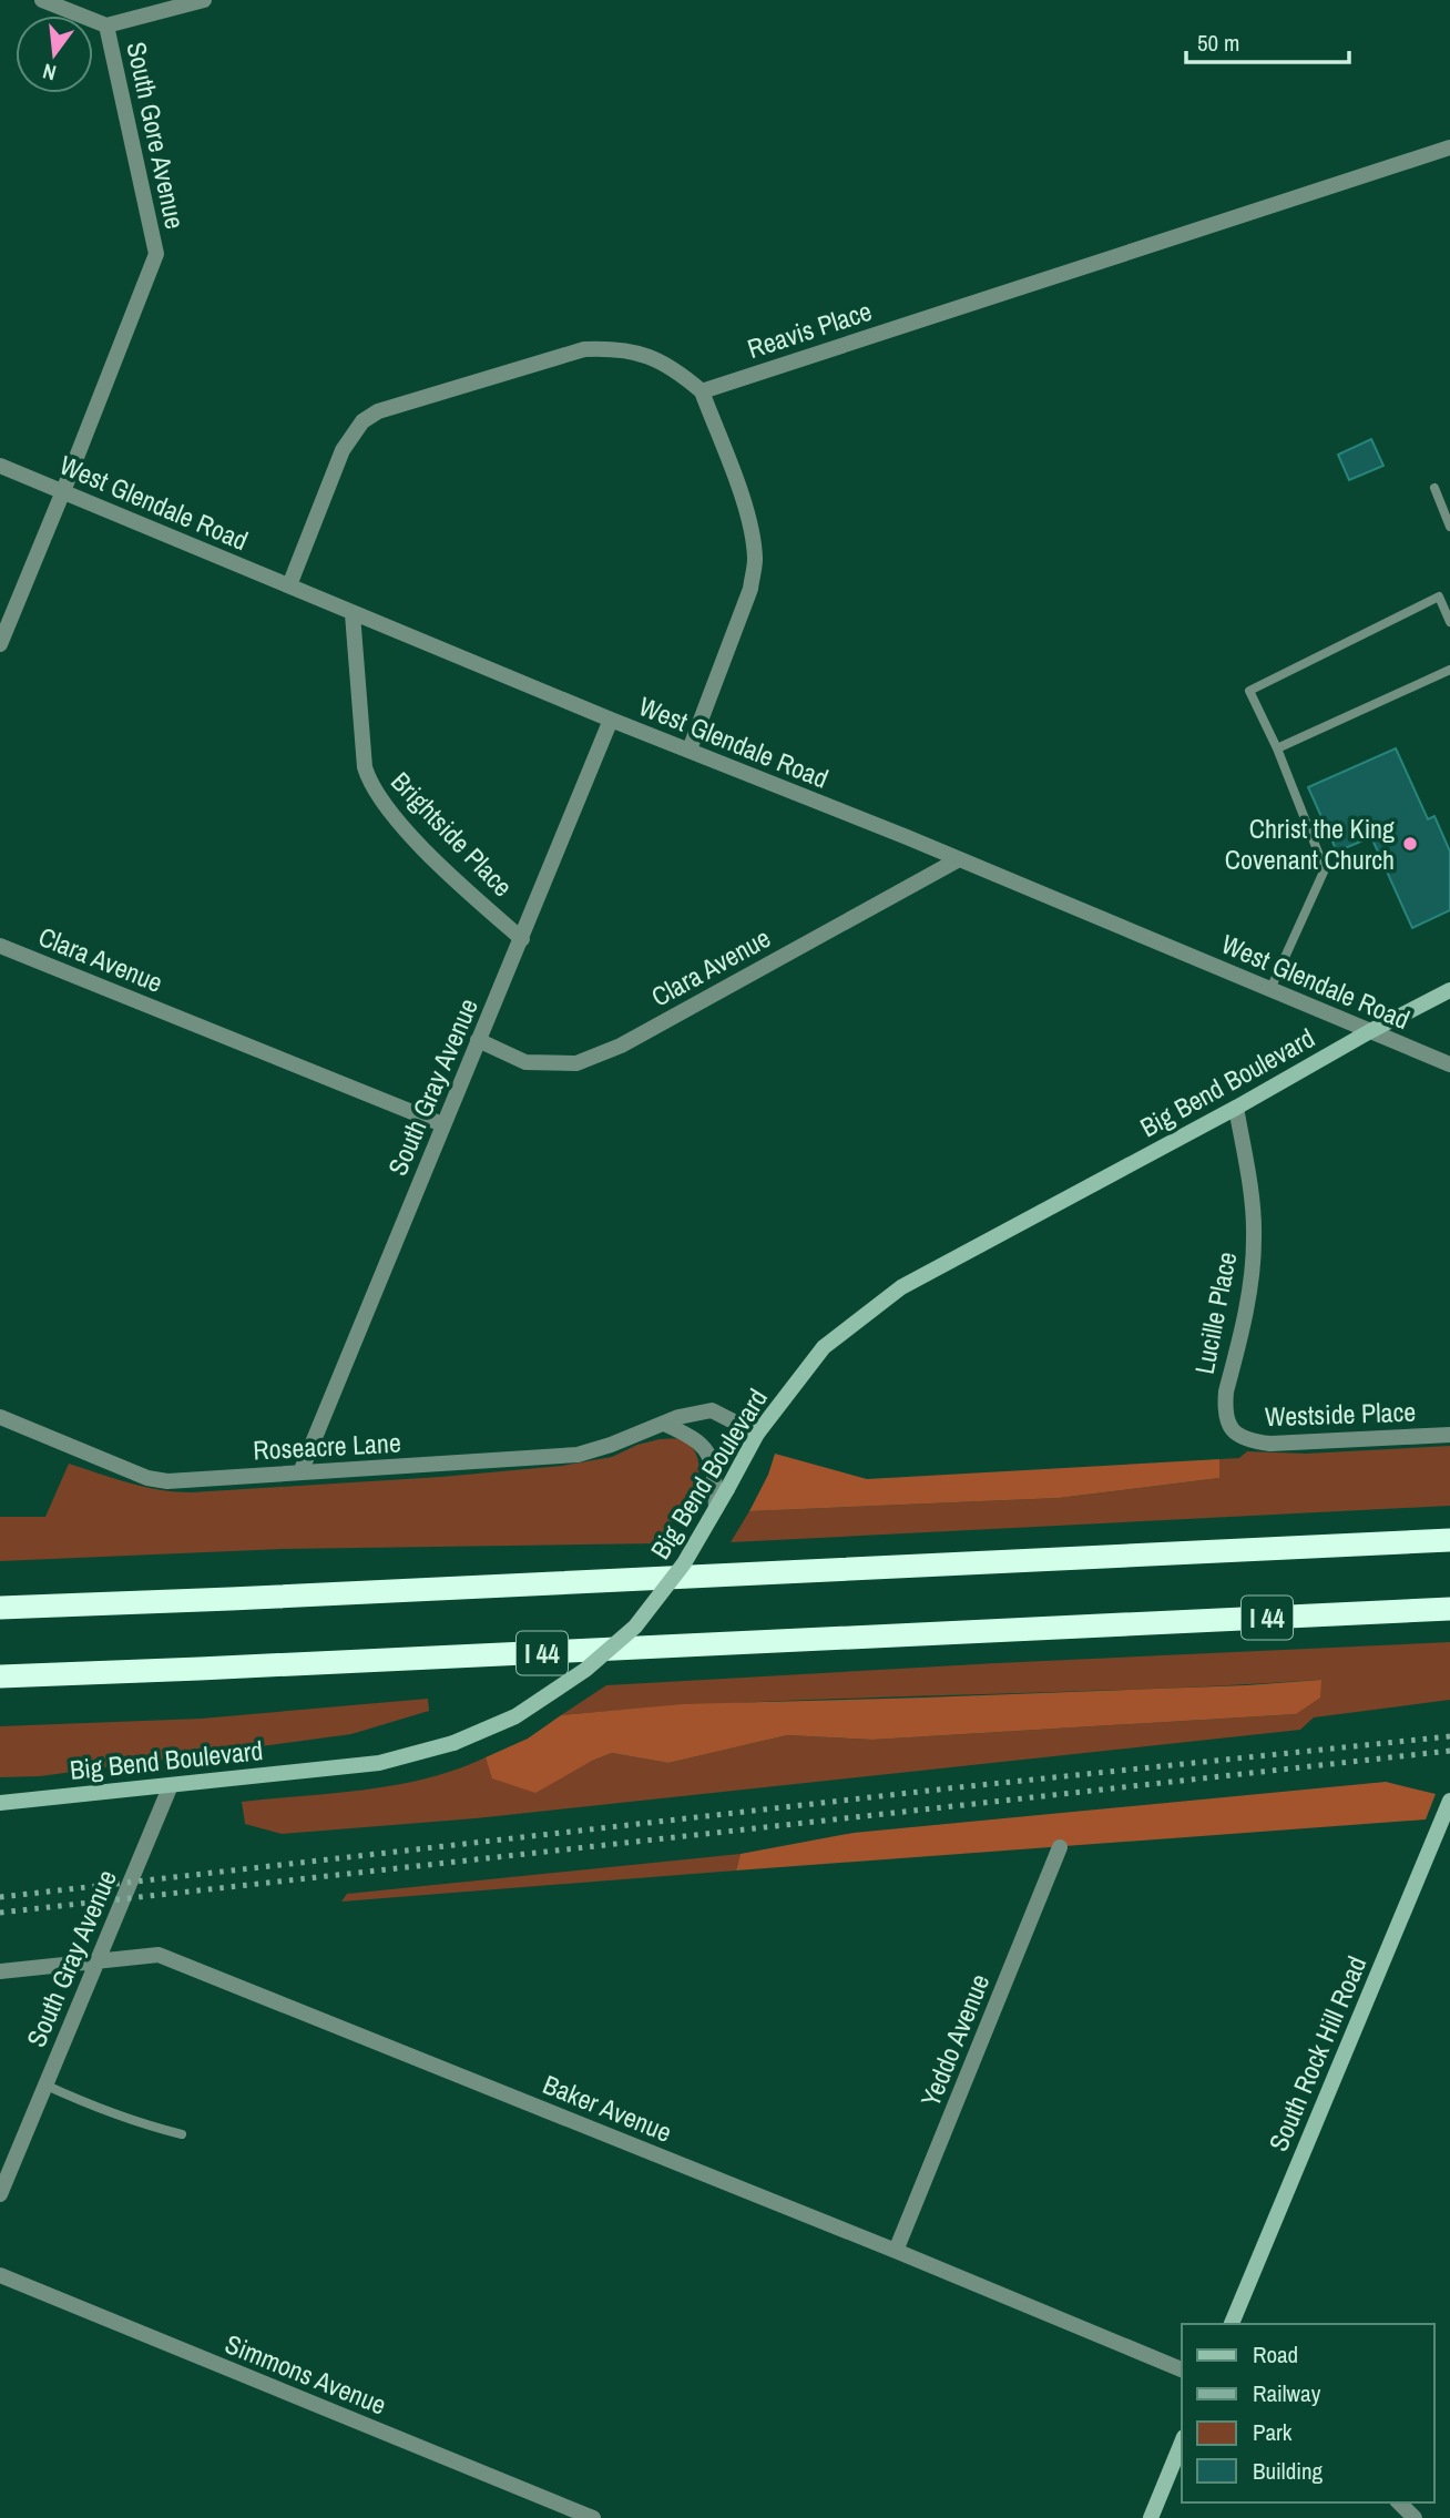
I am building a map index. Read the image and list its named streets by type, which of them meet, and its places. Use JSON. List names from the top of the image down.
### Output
{
  "streets": {
    "highway": ["I 44"],
    "main road": ["Big Bend Boulevard", "South Rock Hill Road"],
    "street": [
      "South Gore Avenue",
      "Reavis Place",
      "West Glendale Road",
      "Brightside Place",
      "Clara Avenue",
      "South Gray Avenue",
      "Lucille Place",
      "Westside Place",
      "Roseacre Lane",
      "Yeddo Avenue",
      "Baker Avenue",
      "Simmons Avenue"
    ]
  },
  "crossings": [
    ["South Gore Avenue", "West Glendale Road"],
    ["West Glendale Road", "Brightside Place"],
    ["West Glendale Road", "Clara Avenue"],
    ["West Glendale Road", "Big Bend Boulevard"],
    ["West Glendale Road", "South Gray Avenue"],
    ["Brightside Place", "South Gray Avenue"],
    ["Clara Avenue", "South Gray Avenue"],
    ["Big Bend Boulevard", "South Gray Avenue"],
    ["Big Bend Boulevard", "Lucille Place"],
    ["Big Bend Boulevard", "Roseacre Lane"],
    ["South Gray Avenue", "Roseacre Lane"],
    ["South Gray Avenue", "Baker Avenue"],
    ["Lucille Place", "Westside Place"],
    ["Yeddo Avenue", "Baker Avenue"]
  ],
  "places": ["Christ the King Covenant Church"],
  "legend": [
    "Road",
    "Railway",
    "Park",
    "Building"
  ],
  "scale_bar": "50 m",
  "north": "bottom"
}
